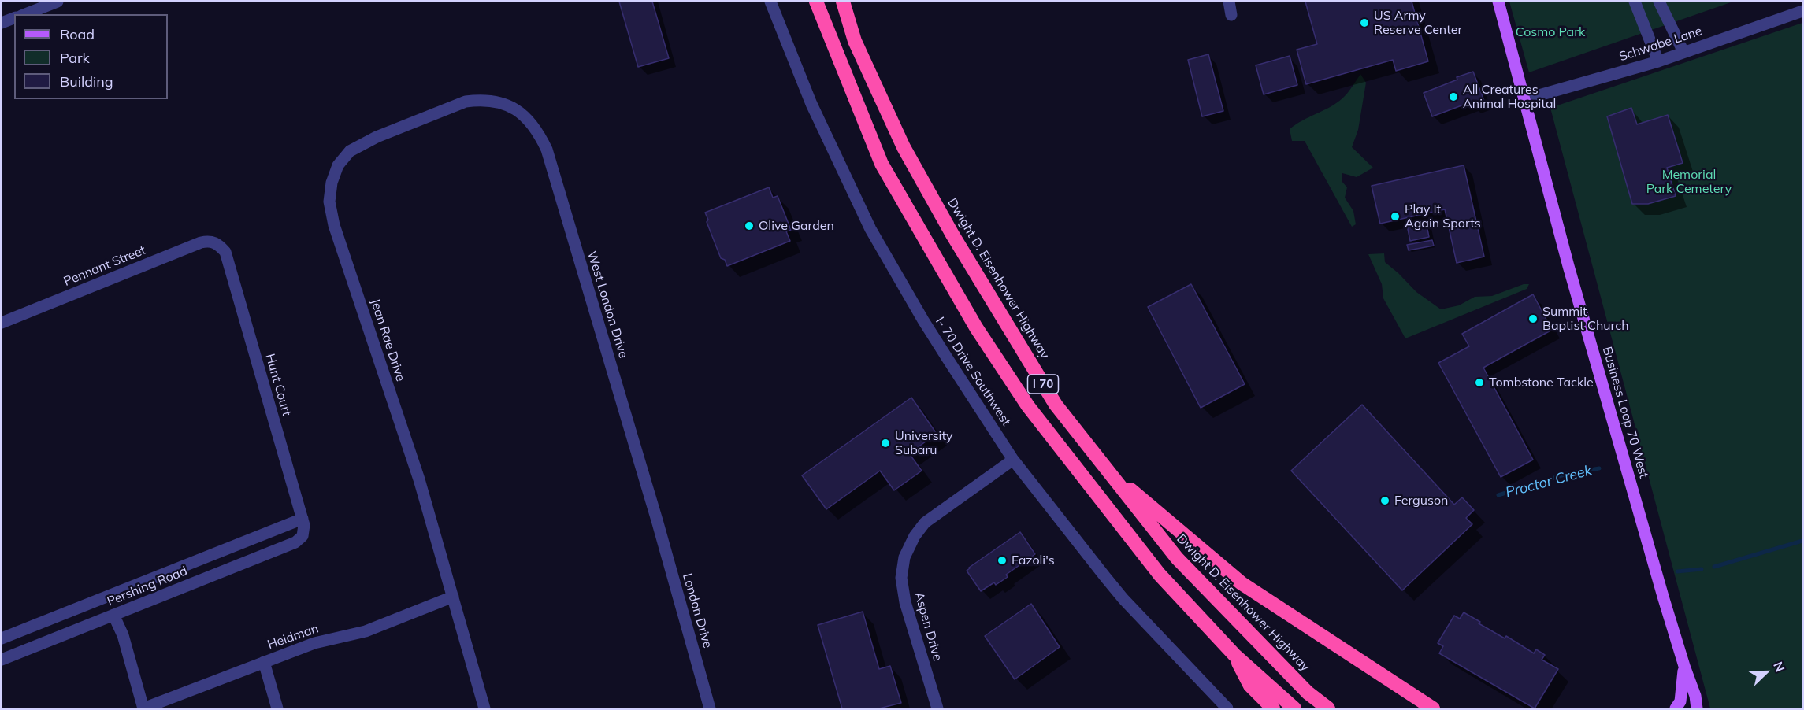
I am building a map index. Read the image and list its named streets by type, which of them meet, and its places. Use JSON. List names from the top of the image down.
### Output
{
  "streets": {
    "highway": ["Dwight D. Eisenhower Highway", "I 70"],
    "main road": ["Business Loop 70 West"],
    "street": [
      "Schwabe Lane",
      "Pennant Street",
      "West London Drive",
      "Jean Rae Drive",
      "I- 70 Drive Southwest",
      "Hunt Court",
      "Pershing Road",
      "London Drive",
      "Aspen Drive",
      "Heidman"
    ]
  },
  "crossings": [
    ["Schwabe Lane", "Business Loop 70 West"],
    ["Pennant Street", "Hunt Court"],
    ["West London Drive", "Jean Rae Drive"],
    ["West London Drive", "London Drive"],
    ["Jean Rae Drive", "Heidman"],
    ["I- 70 Drive Southwest", "Aspen Drive"],
    ["Hunt Court", "Pershing Road"]
  ],
  "water": ["Proctor Creek"],
  "parks": ["Cosmo Park", "Memorial Park Cemetery"],
  "places": [
    "US Army Reserve Center",
    "All Creatures Animal Hospital",
    "Play It Again Sports",
    "Olive Garden",
    "Summit Baptist Church",
    "Tombstone Tackle",
    "University Subaru",
    "Ferguson",
    "Fazoli's"
  ],
  "legend": ["Road", "Park", "Building"],
  "north": "top right"
}
